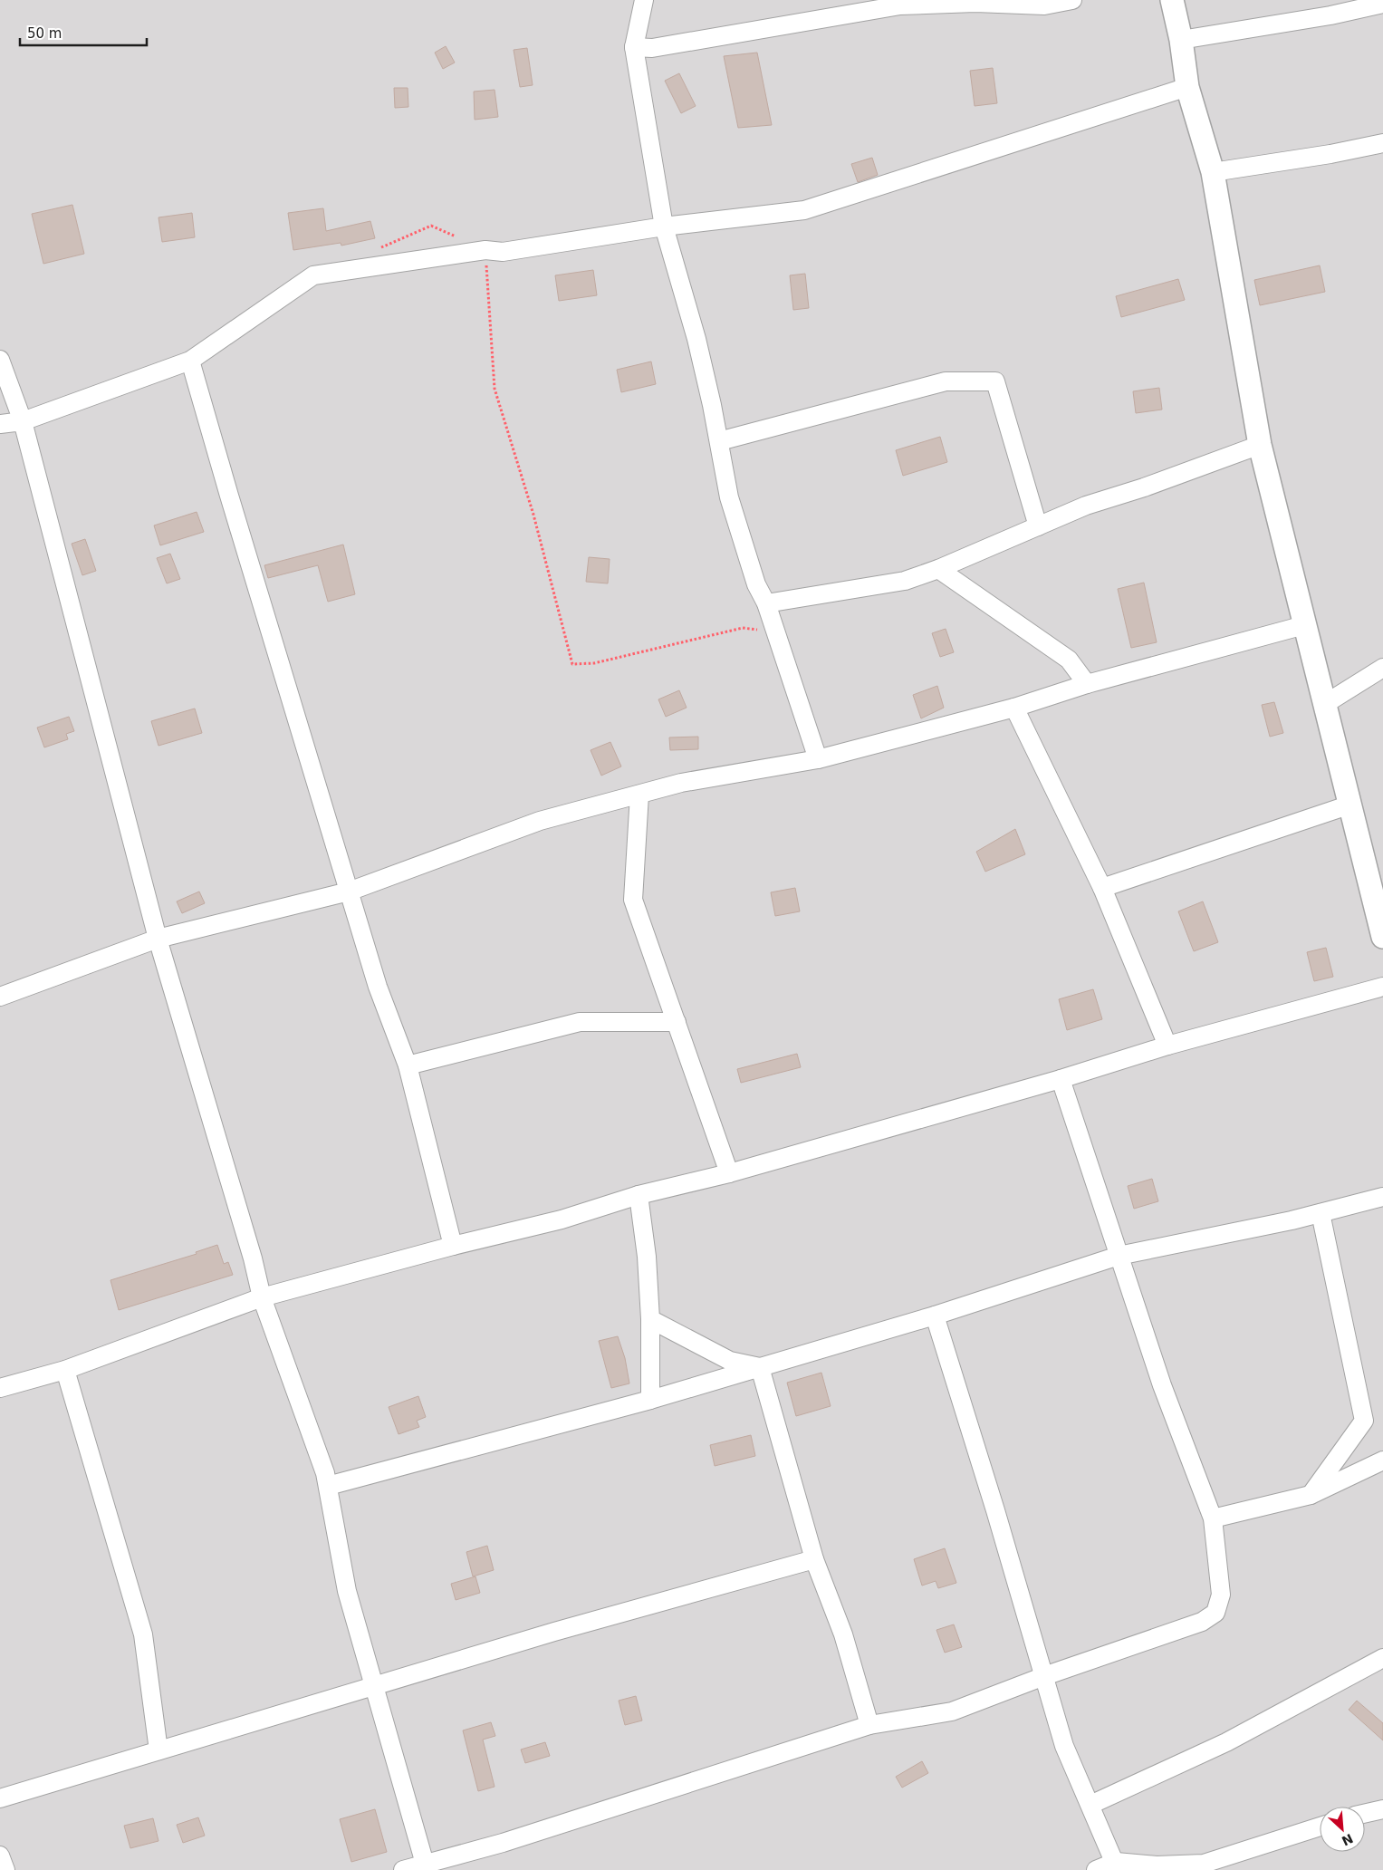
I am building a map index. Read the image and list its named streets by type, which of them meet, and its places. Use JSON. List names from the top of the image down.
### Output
{
  "scale_bar": "50 m",
  "north": "bottom right"
}
